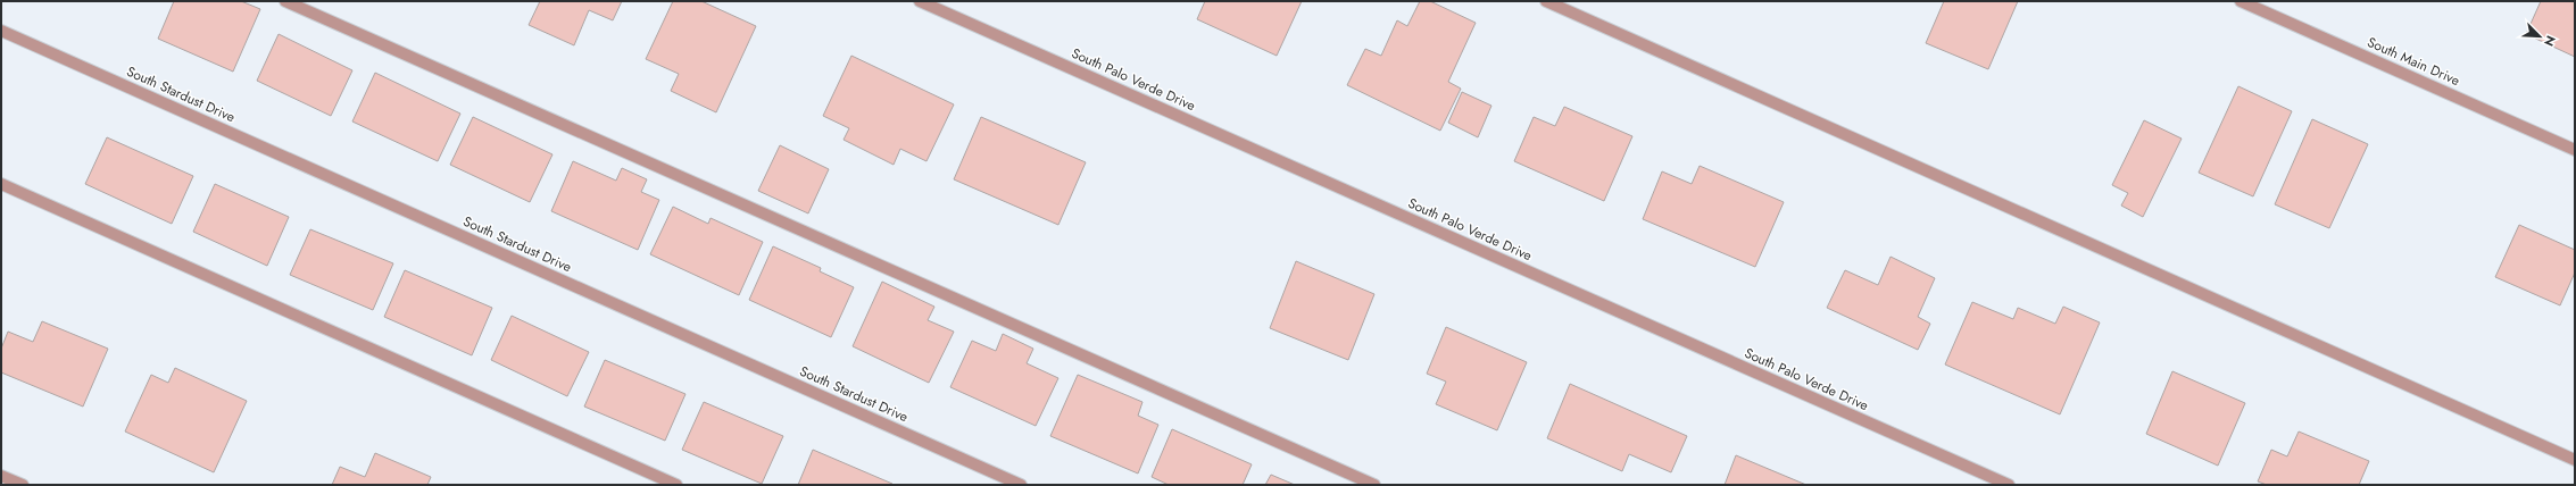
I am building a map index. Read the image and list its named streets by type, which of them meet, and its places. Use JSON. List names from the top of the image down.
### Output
{
  "streets": {
    "street": ["South Main Drive", "South Palo Verde Drive", "South Stardust Drive"]
  },
  "north": "bottom right"
}
